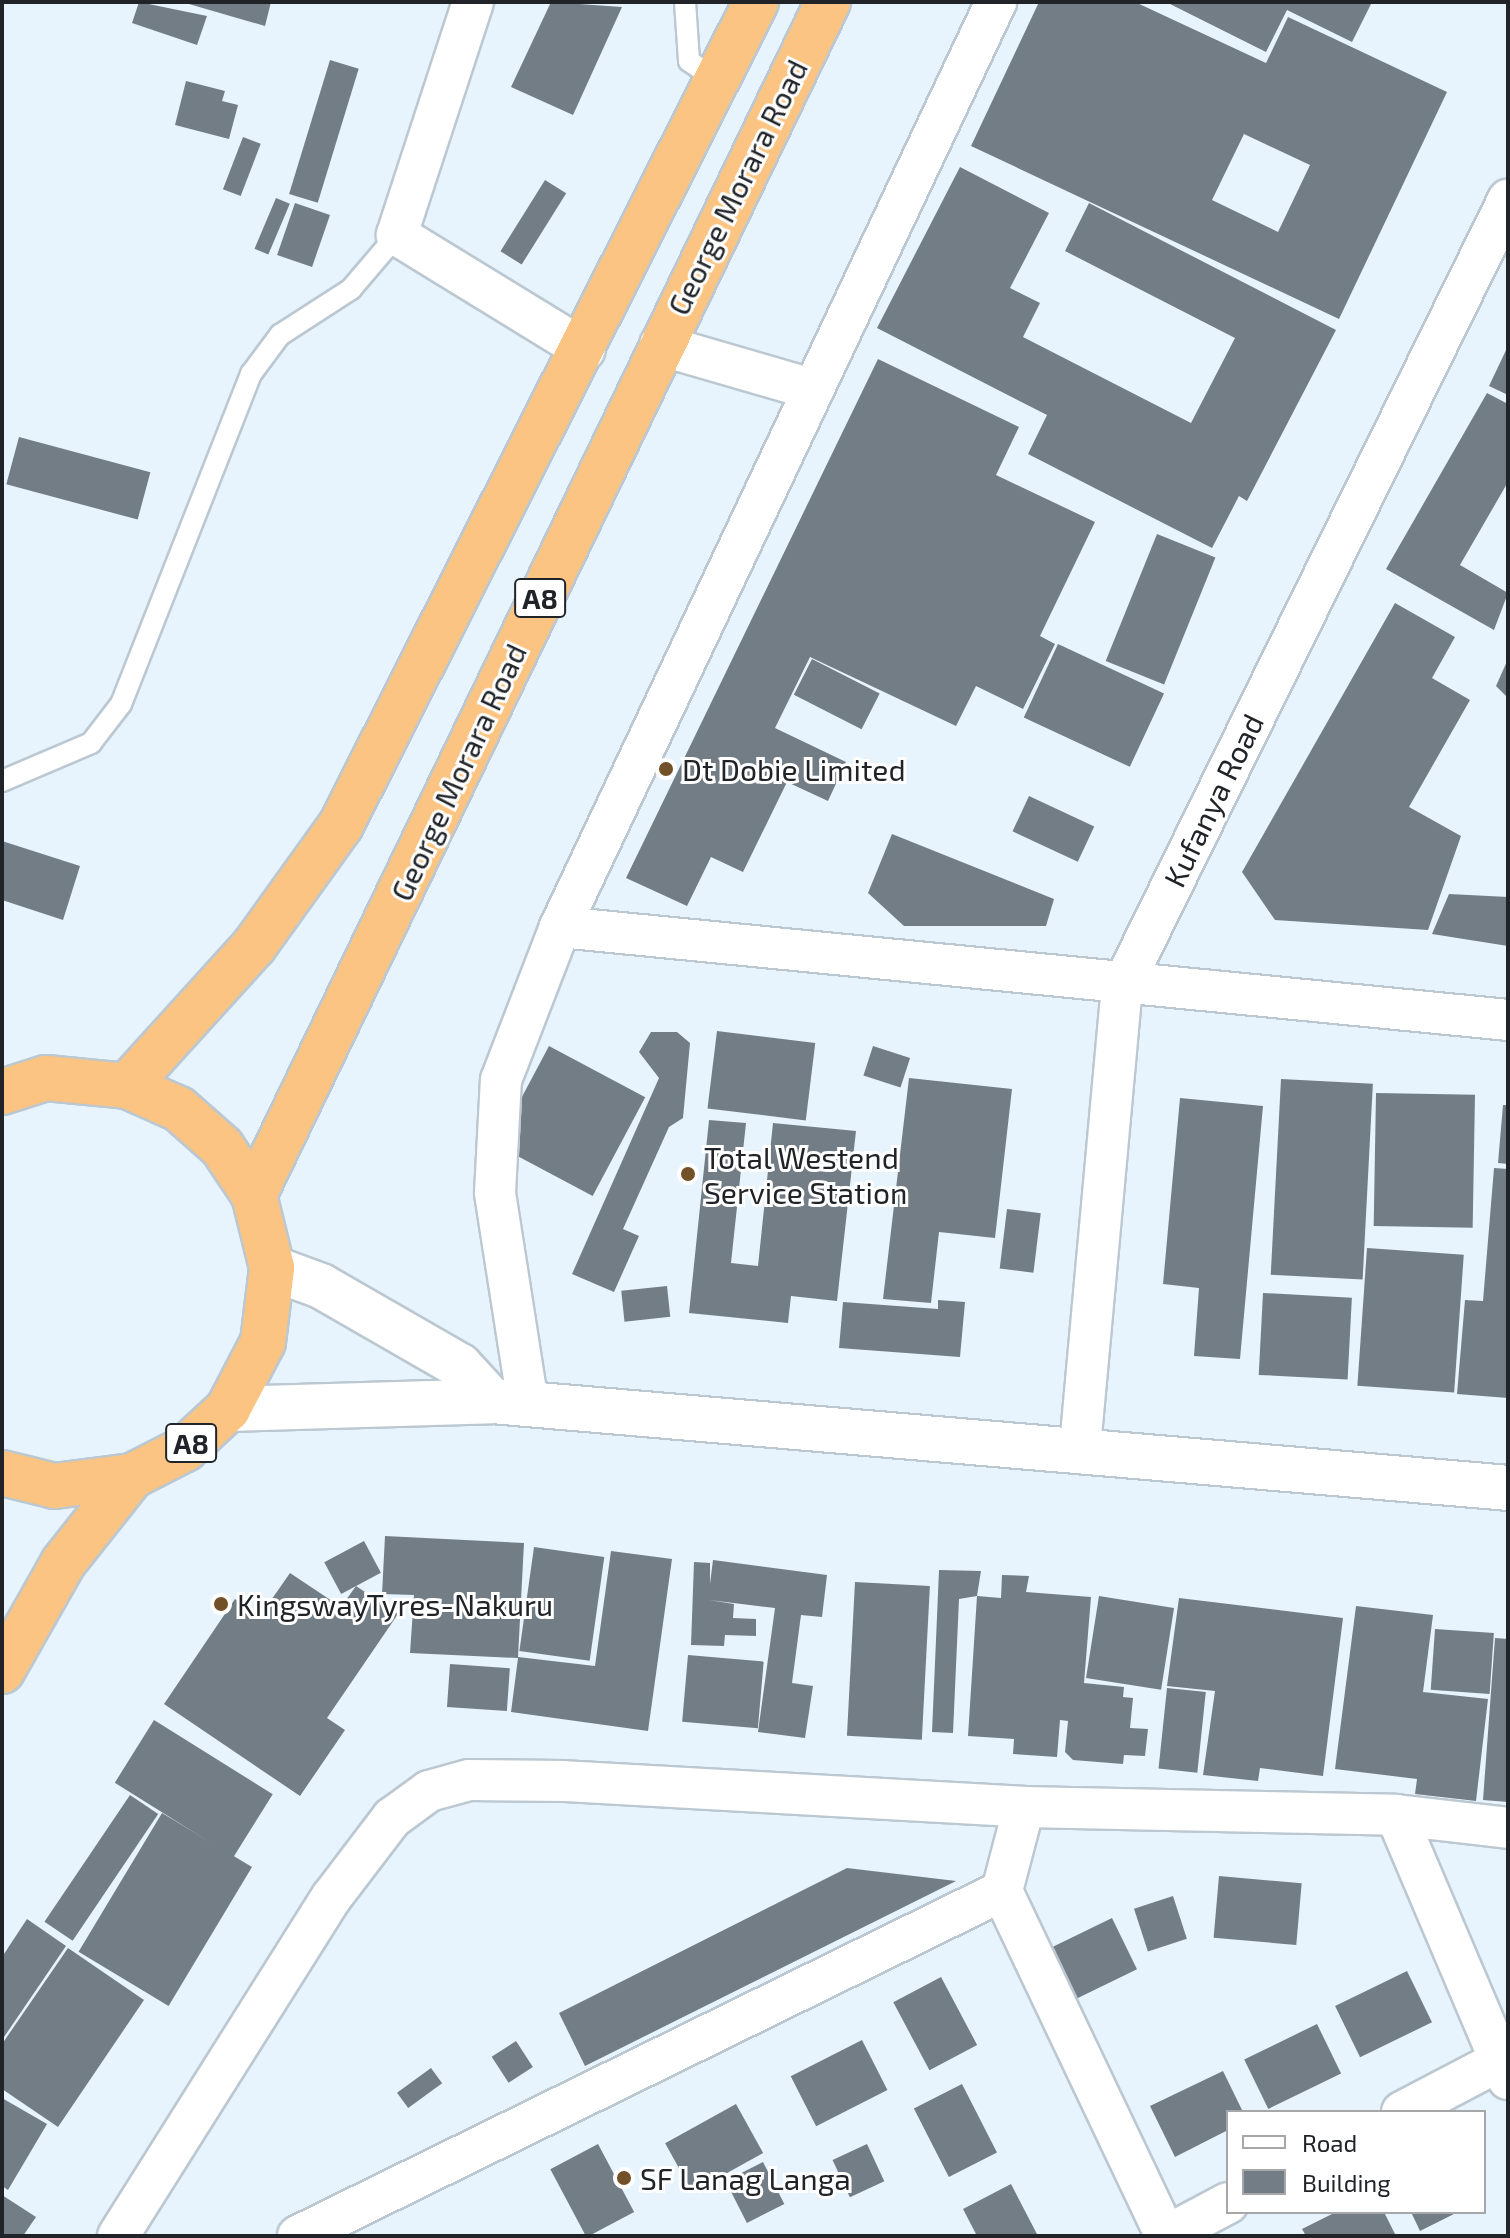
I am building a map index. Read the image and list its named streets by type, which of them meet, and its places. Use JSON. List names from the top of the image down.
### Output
{
  "streets": {
    "highway": ["George Morara Road", "A8"],
    "street": ["Kufanya Road"]
  },
  "crossings": [
    ["George Morara Road", "A8"]
  ],
  "places": [
    "Dt Dobie Limited",
    "Total Westend Service Station",
    "KingswayTyres-Nakuru",
    "SF Lanag Langa"
  ],
  "legend": ["Road", "Building"]
}
